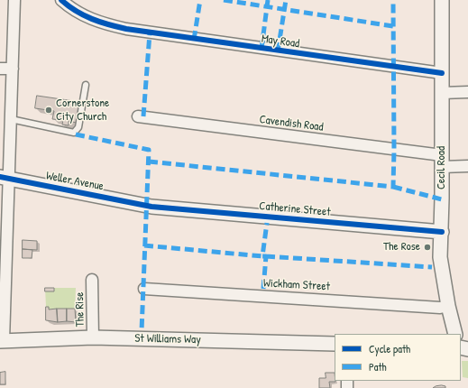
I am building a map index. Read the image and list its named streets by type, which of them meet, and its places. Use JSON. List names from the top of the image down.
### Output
{
  "streets": {
    "street": [
      "May Road",
      "Cavendish Road",
      "Cecil Road",
      "Weller Avenue",
      "Catherine Street",
      "Wickham Street",
      "The Rise",
      "St Williams Way"
    ]
  },
  "crossings": [
    ["May Road", "Cecil Road"],
    ["Cavendish Road", "Cecil Road"],
    ["Cecil Road", "Catherine Street"],
    ["Cecil Road", "Wickham Street"],
    ["Weller Avenue", "Catherine Street"],
    ["The Rise", "St Williams Way"]
  ],
  "places": ["Cornerstone City Church", "The Rose"],
  "legend": ["Cycle path", "Path"]
}
